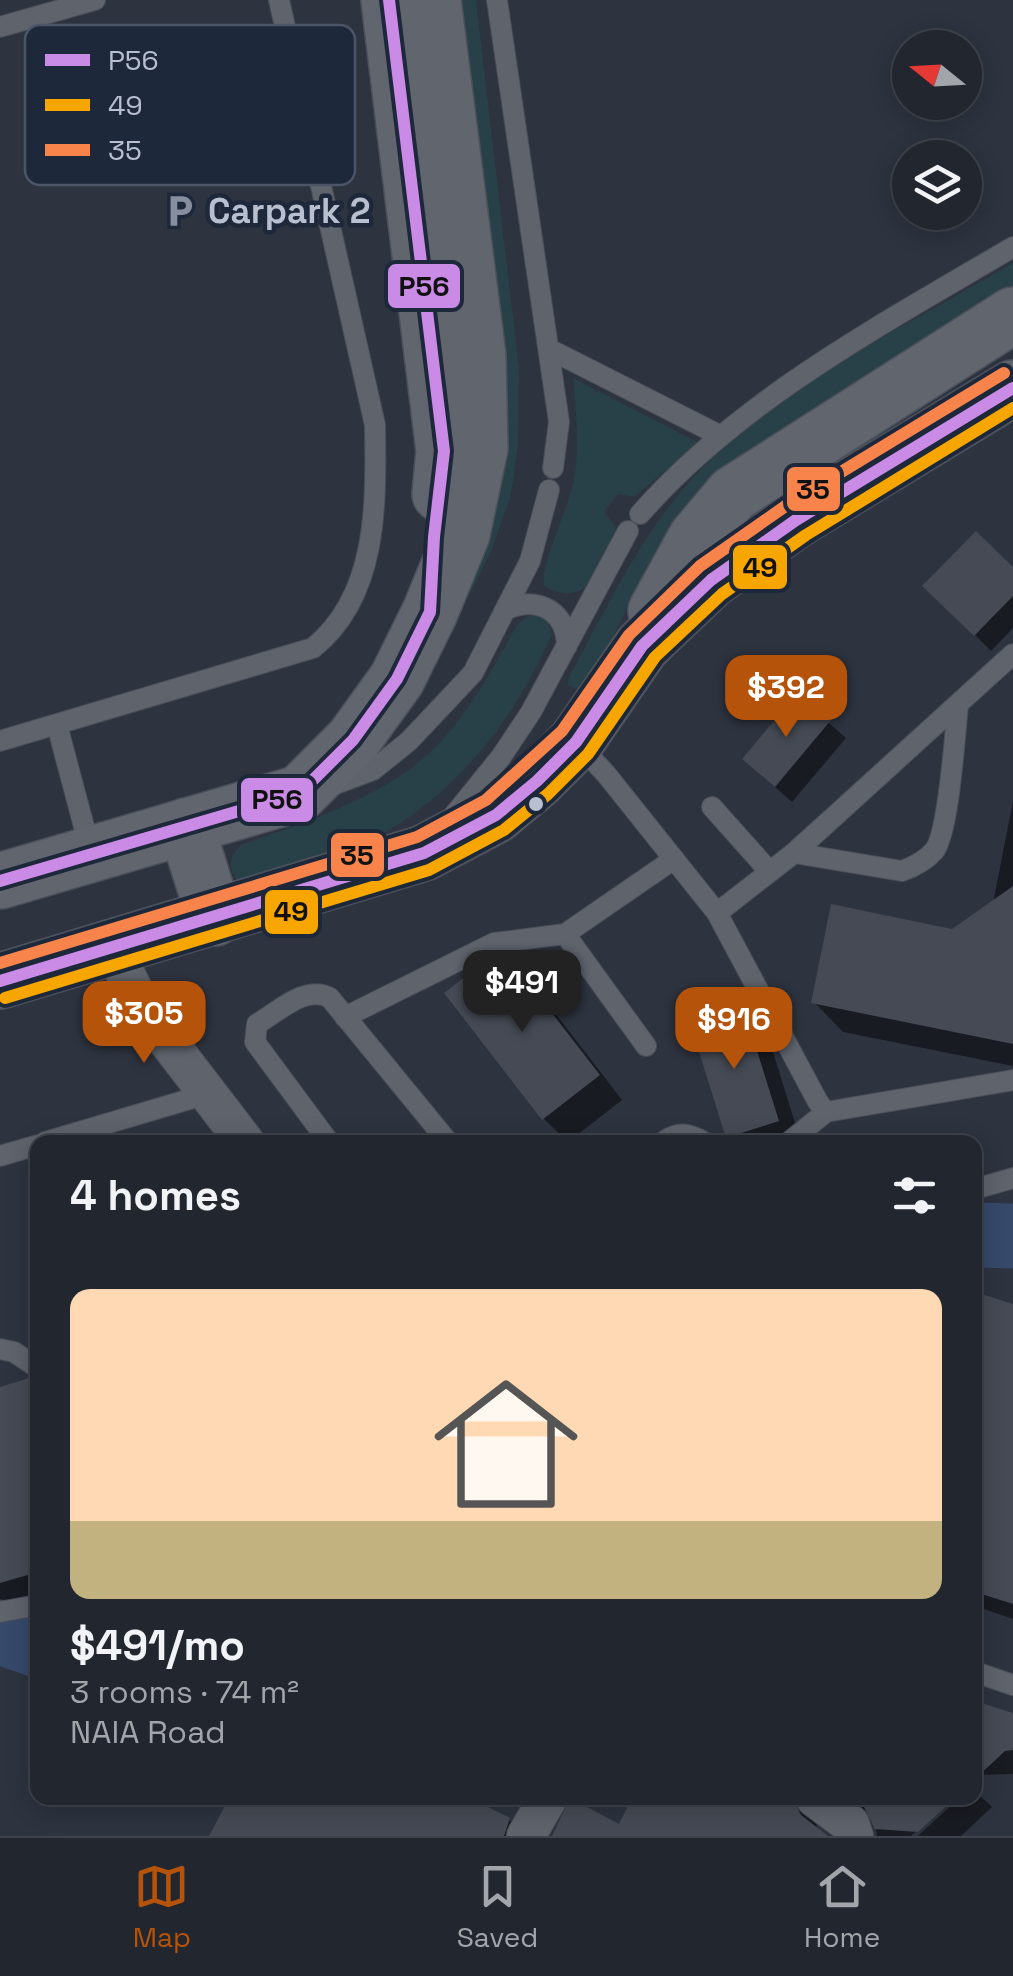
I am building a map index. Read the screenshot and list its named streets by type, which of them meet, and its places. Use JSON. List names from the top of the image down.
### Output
{
  "places": {
    "parking": ["Carpark 2"]
  },
  "lines": ["transit line P56", "transit line 35", "transit line 49"],
  "legend": ["P56", "49", "35"],
  "north": "left",
  "page": {
    "price": [
      "$392",
      "$491",
      "$305",
      "$916"
    ],
    "heading": "4 homes",
    "list": [
      {
        "name": "$491/mo",
        "note": "3 rooms · 74 m² · NAIA Road"
      }
    ],
    "tabs": ["Map", "Saved", "Home"]
  }
}
